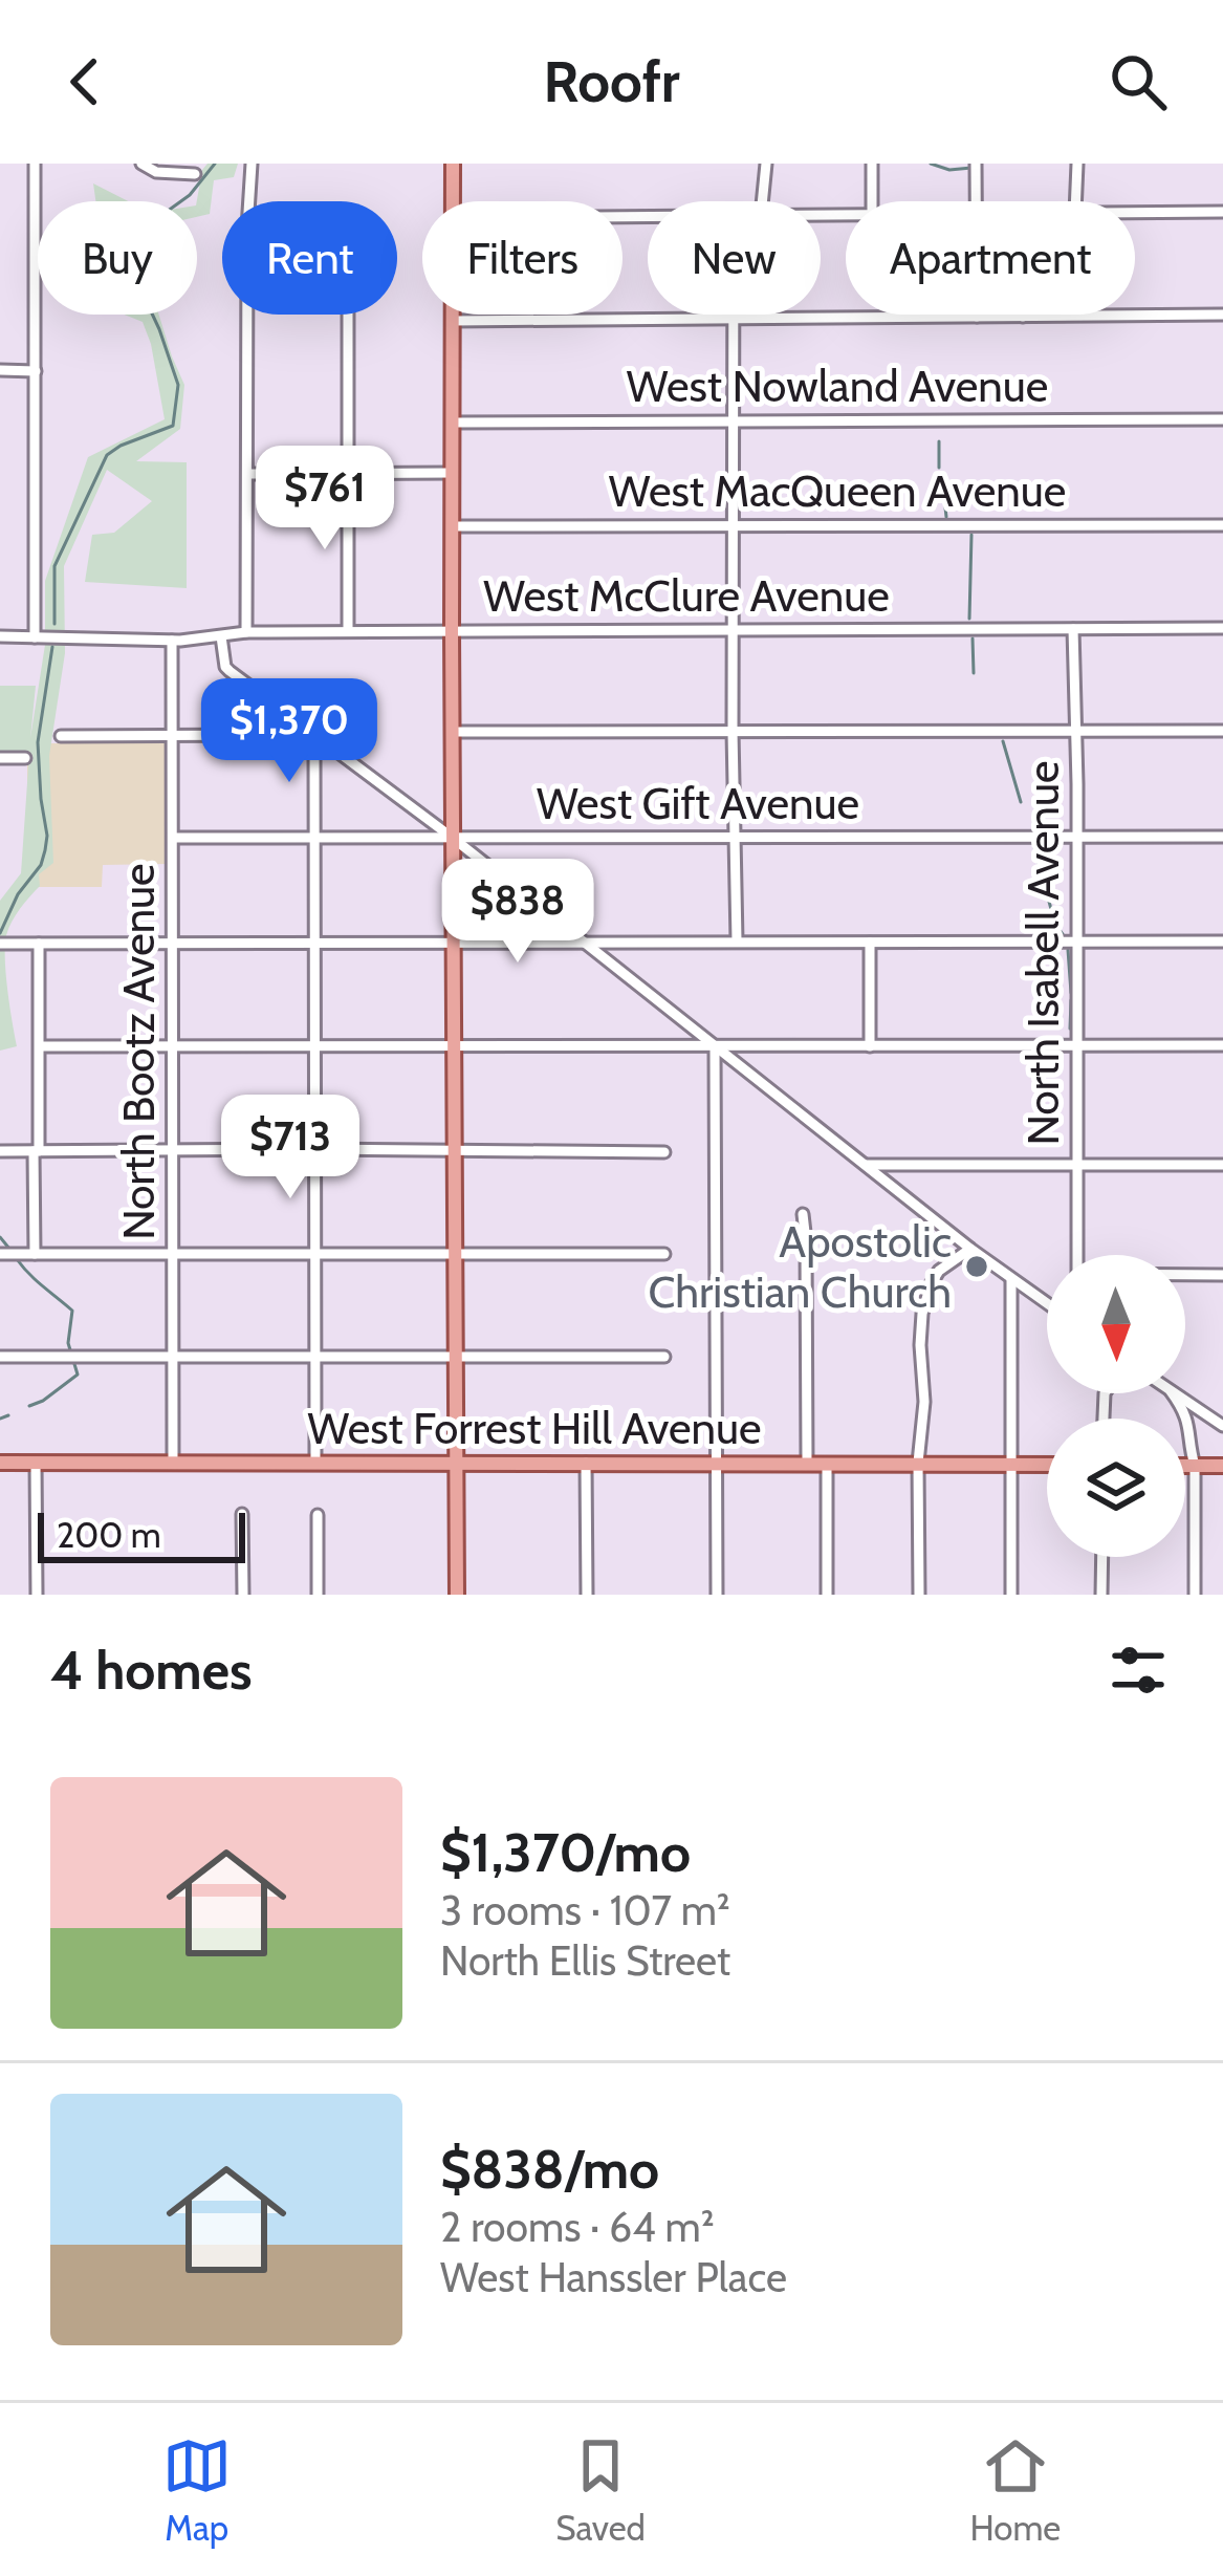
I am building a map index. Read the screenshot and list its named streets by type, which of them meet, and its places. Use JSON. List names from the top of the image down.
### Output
{
  "streets": {
    "main road": ["West Forrest Hill Avenue"],
    "street": [
      "West Nowland Avenue",
      "West MacQueen Avenue",
      "West McClure Avenue",
      "West Gift Avenue",
      "North Isabell Avenue",
      "North Bootz Avenue"
    ]
  },
  "crossings": [
    ["West McClure Avenue", "North Isabell Avenue"],
    ["West McClure Avenue", "North Bootz Avenue"],
    ["West Gift Avenue", "North Isabell Avenue"],
    ["West Gift Avenue", "North Bootz Avenue"],
    ["North Bootz Avenue", "West Forrest Hill Avenue"]
  ],
  "places": ["Apostolic Christian Church"],
  "scale_bar": "200 m",
  "north": "bottom",
  "page": {
    "header": "Roofr",
    "chip": [
      "Buy",
      "Rent",
      "Filters",
      "New",
      "Apartment"
    ],
    "price": [
      "$761",
      "$1,370",
      "$838",
      "$713"
    ],
    "scale": "200 m",
    "heading": "4 homes",
    "list": [
      {
        "name": "$1,370/mo",
        "note": "3 rooms · 107 m² · North Ellis Street"
      },
      {
        "name": "$838/mo",
        "note": "2 rooms · 64 m² · West Hanssler Place"
      }
    ],
    "tabs": ["Map", "Saved", "Home"]
  }
}
